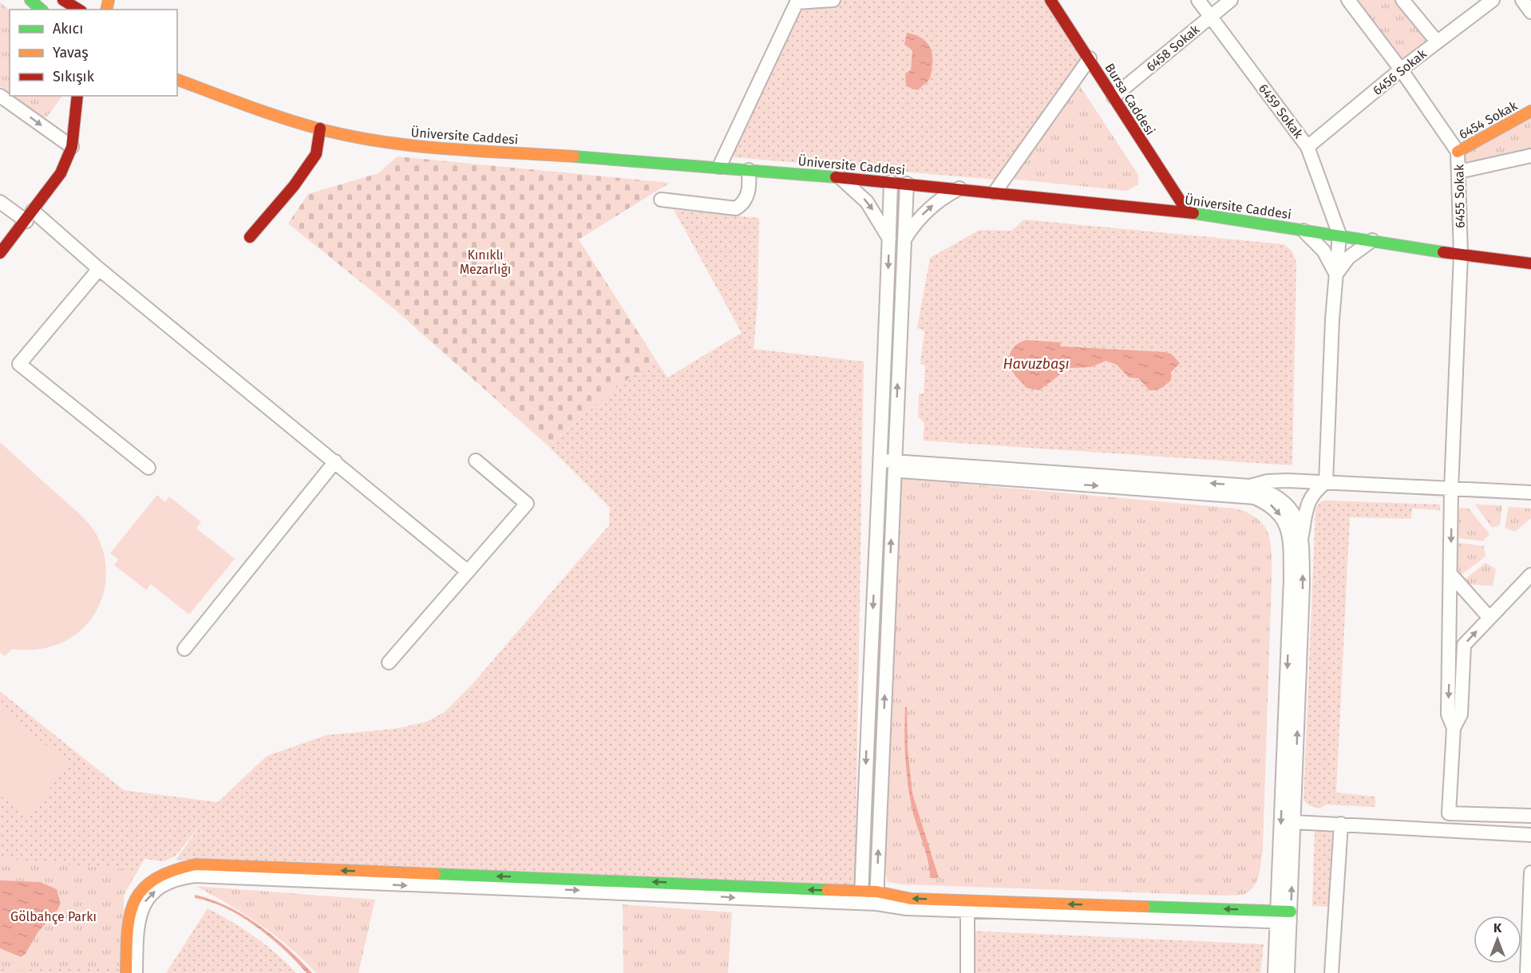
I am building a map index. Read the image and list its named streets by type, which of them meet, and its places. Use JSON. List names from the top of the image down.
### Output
{
  "streets": {
    "main road": ["Bursa Caddesi", "6454 Sokak", "Üniversite Caddesi"],
    "street": [
      "6458 Sokak",
      "6456 Sokak",
      "6459 Sokak",
      "6455 Sokak"
    ]
  },
  "crossings": [
    ["6458 Sokak", "Bursa Caddesi"],
    ["6458 Sokak", "6459 Sokak"],
    ["6456 Sokak", "6459 Sokak"],
    ["6456 Sokak", "6455 Sokak"],
    ["Bursa Caddesi", "Üniversite Caddesi"],
    ["6459 Sokak", "Üniversite Caddesi"],
    ["6454 Sokak", "6455 Sokak"],
    ["Üniversite Caddesi", "6455 Sokak"]
  ],
  "water": ["Havuzbaşı"],
  "parks": ["Kınıklı Mezarlığı", "Gölbahçe Parkı"],
  "legend": ["Akıcı", "Yavaş", "Sıkışık"],
  "north": "top"
}
